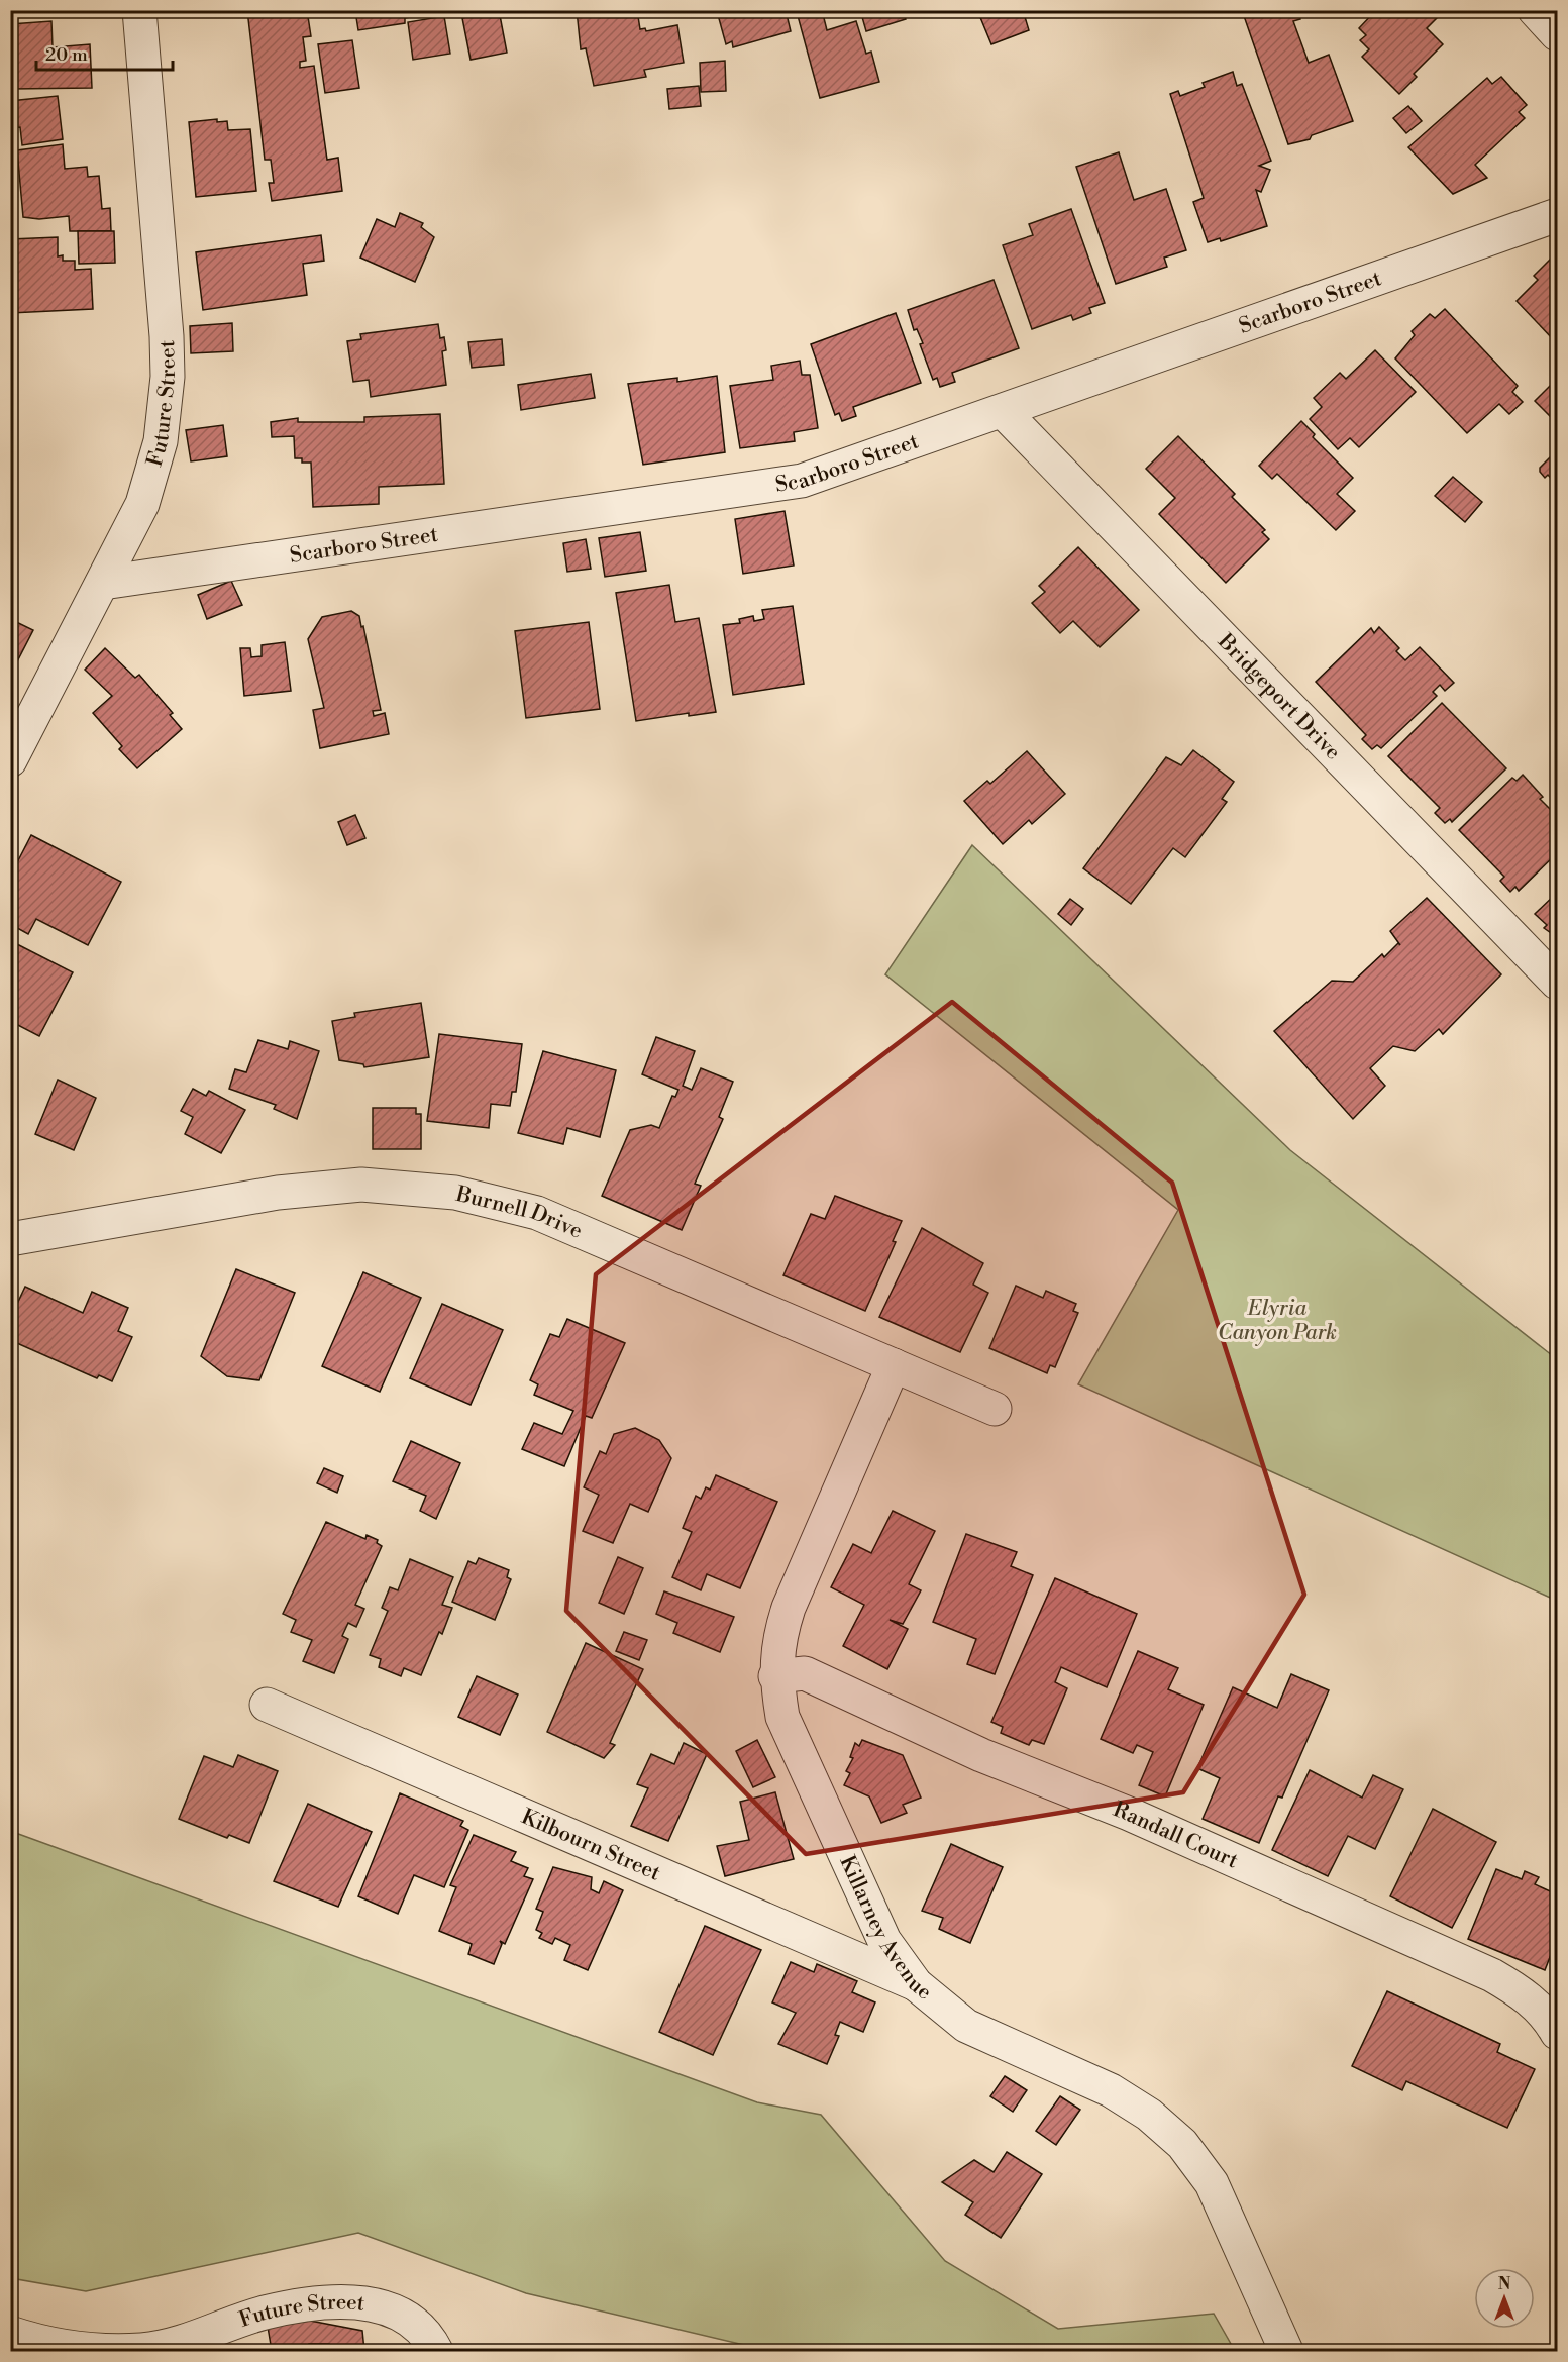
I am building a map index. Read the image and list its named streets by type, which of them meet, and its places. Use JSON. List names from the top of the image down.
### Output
{
  "streets": {
    "street": [
      "Scarboro Street",
      "Future Street",
      "Bridgeport Drive",
      "Burnell Drive",
      "Randall Court",
      "Kilbourn Street",
      "Killarney Avenue"
    ]
  },
  "crossings": [
    ["Scarboro Street", "Future Street"],
    ["Scarboro Street", "Bridgeport Drive"],
    ["Burnell Drive", "Killarney Avenue"],
    ["Randall Court", "Killarney Avenue"],
    ["Kilbourn Street", "Killarney Avenue"]
  ],
  "parks": ["Elyria Canyon Park"],
  "scale_bar": "20 m",
  "north": "top"
}
